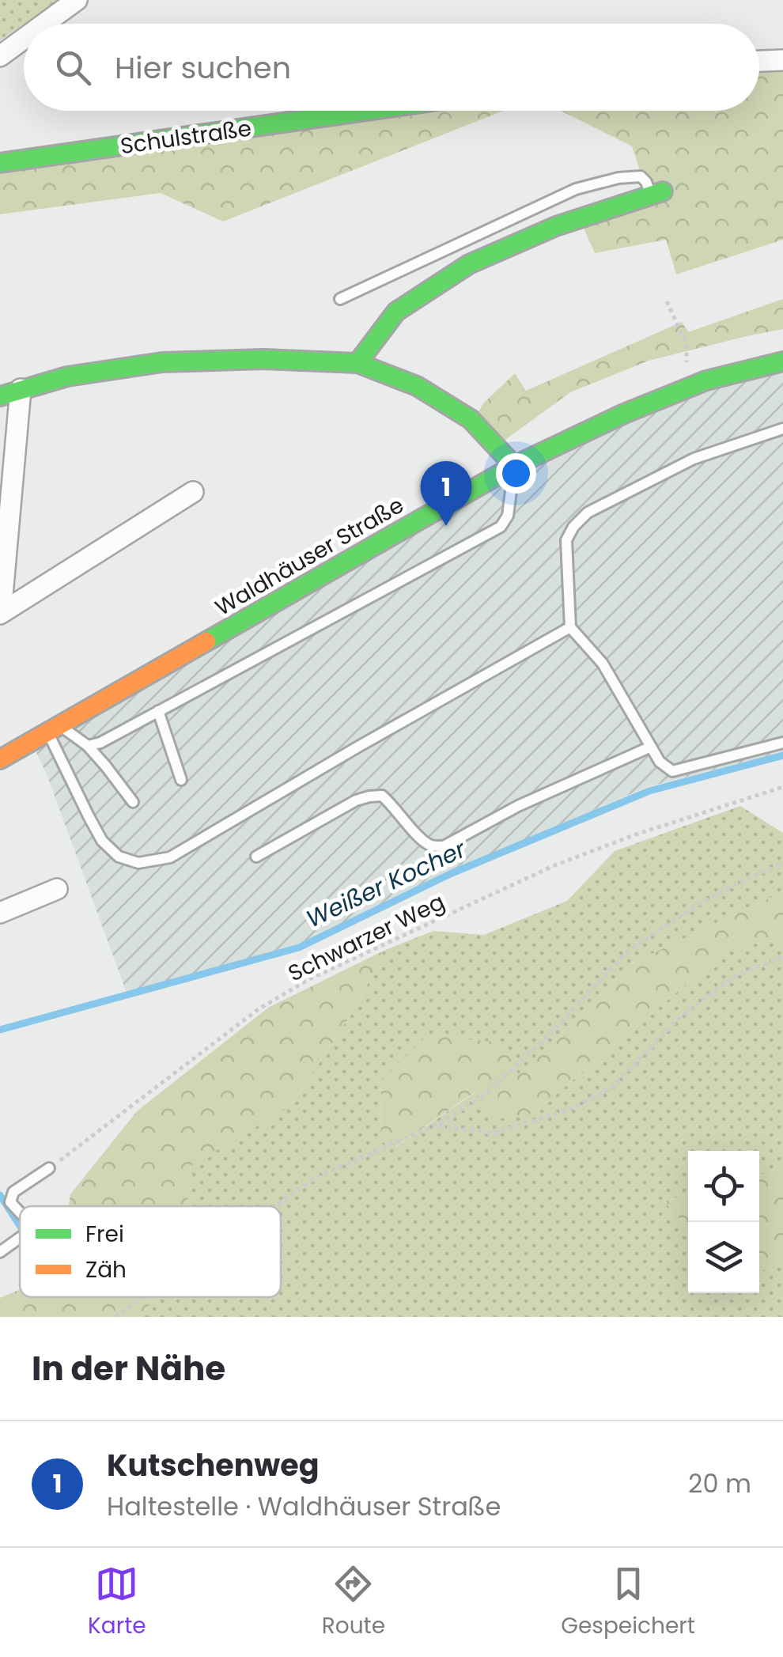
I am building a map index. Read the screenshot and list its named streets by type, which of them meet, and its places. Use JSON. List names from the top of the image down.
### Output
{
  "streets": {
    "street": ["Schulstraße", "Waldhäuser Straße"],
    "path": ["Schwarzer Weg"]
  },
  "water": ["Weißer Kocher"],
  "legend": ["Frei", "Zäh"],
  "page": {
    "search": "Hier suchen",
    "pins": "1",
    "heading": "In der Nähe",
    "list": [
      {
        "mark": "1",
        "name": "Kutschenweg",
        "note": "Haltestelle · Waldhäuser Straße",
        "value": "20 m"
      }
    ],
    "nav": ["Karte", "Route", "Gespeichert"]
  }
}
